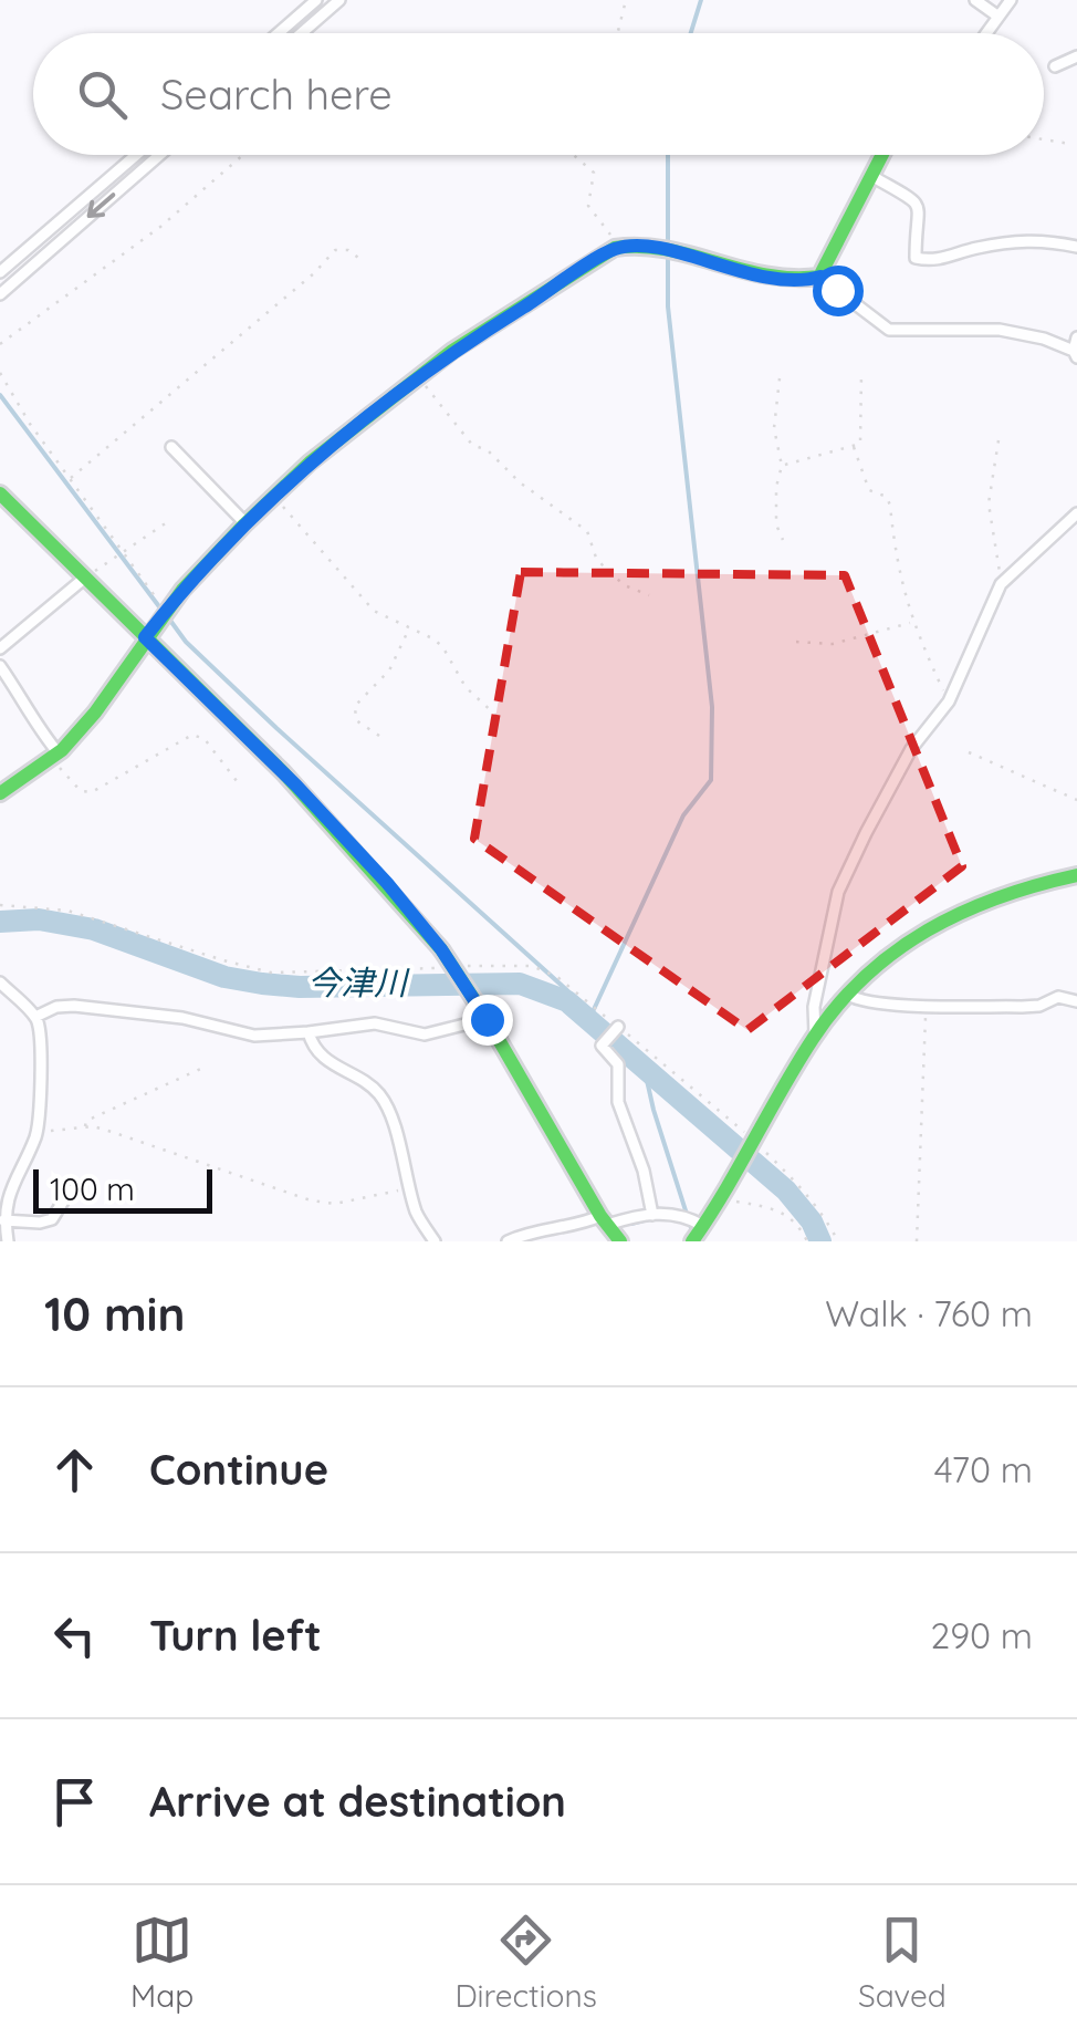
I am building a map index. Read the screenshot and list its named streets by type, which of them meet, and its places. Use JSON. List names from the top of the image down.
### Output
{
  "water": ["今津川"],
  "scale_bar": "100 m",
  "page": {
    "search": "Search here",
    "scale": "100 m",
    "heading": ["10 min", "Walk · 760 m"],
    "list": [
      ["Continue", "470 m"],
      ["Turn left", "290 m"],
      "Arrive at destination"
    ],
    "nav": ["Map", "Directions", "Saved"]
  }
}
